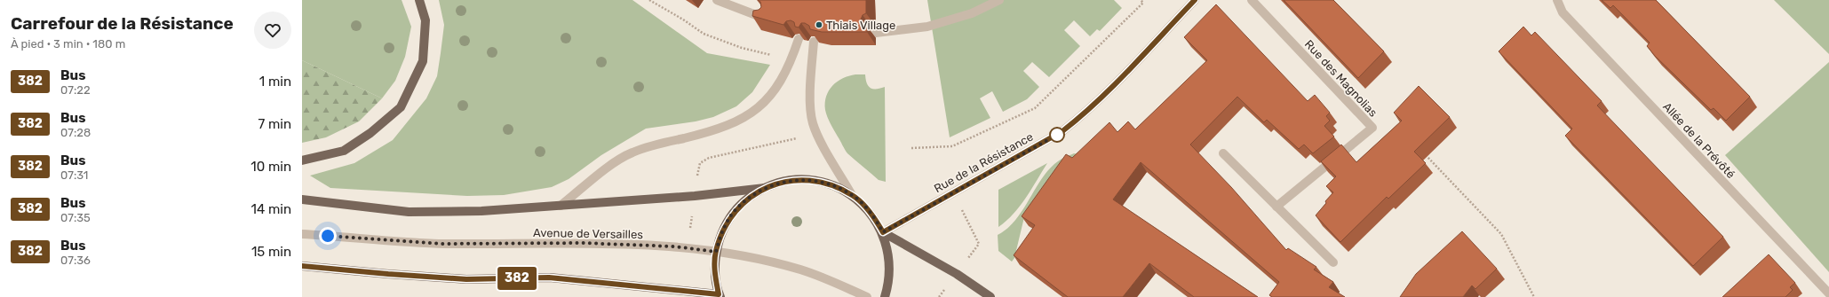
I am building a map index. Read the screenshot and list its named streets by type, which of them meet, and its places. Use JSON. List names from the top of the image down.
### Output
{
  "streets": {
    "street": [
      "Rue des Magnolias",
      "Allée de la Prévôté",
      "Rue de la Résistance",
      "Avenue de Versailles"
    ]
  },
  "places": ["Thiais Village"],
  "lines": ["bus line 382"],
  "page": {
    "heading": ["Carrefour de la Résistance", "À pied · 3 min · 180 m"],
    "on_map": "382",
    "list": [
      {
        "mark": "382",
        "name": "Bus",
        "note": "07:22",
        "value": "1 min"
      },
      {
        "mark": "382",
        "name": "Bus",
        "note": "07:28",
        "value": "7 min"
      },
      {
        "mark": "382",
        "name": "Bus",
        "note": "07:31",
        "value": "10 min"
      },
      {
        "mark": "382",
        "name": "Bus",
        "note": "07:35",
        "value": "14 min"
      },
      {
        "mark": "382",
        "name": "Bus",
        "note": "07:36",
        "value": "15 min"
      }
    ]
  }
}
